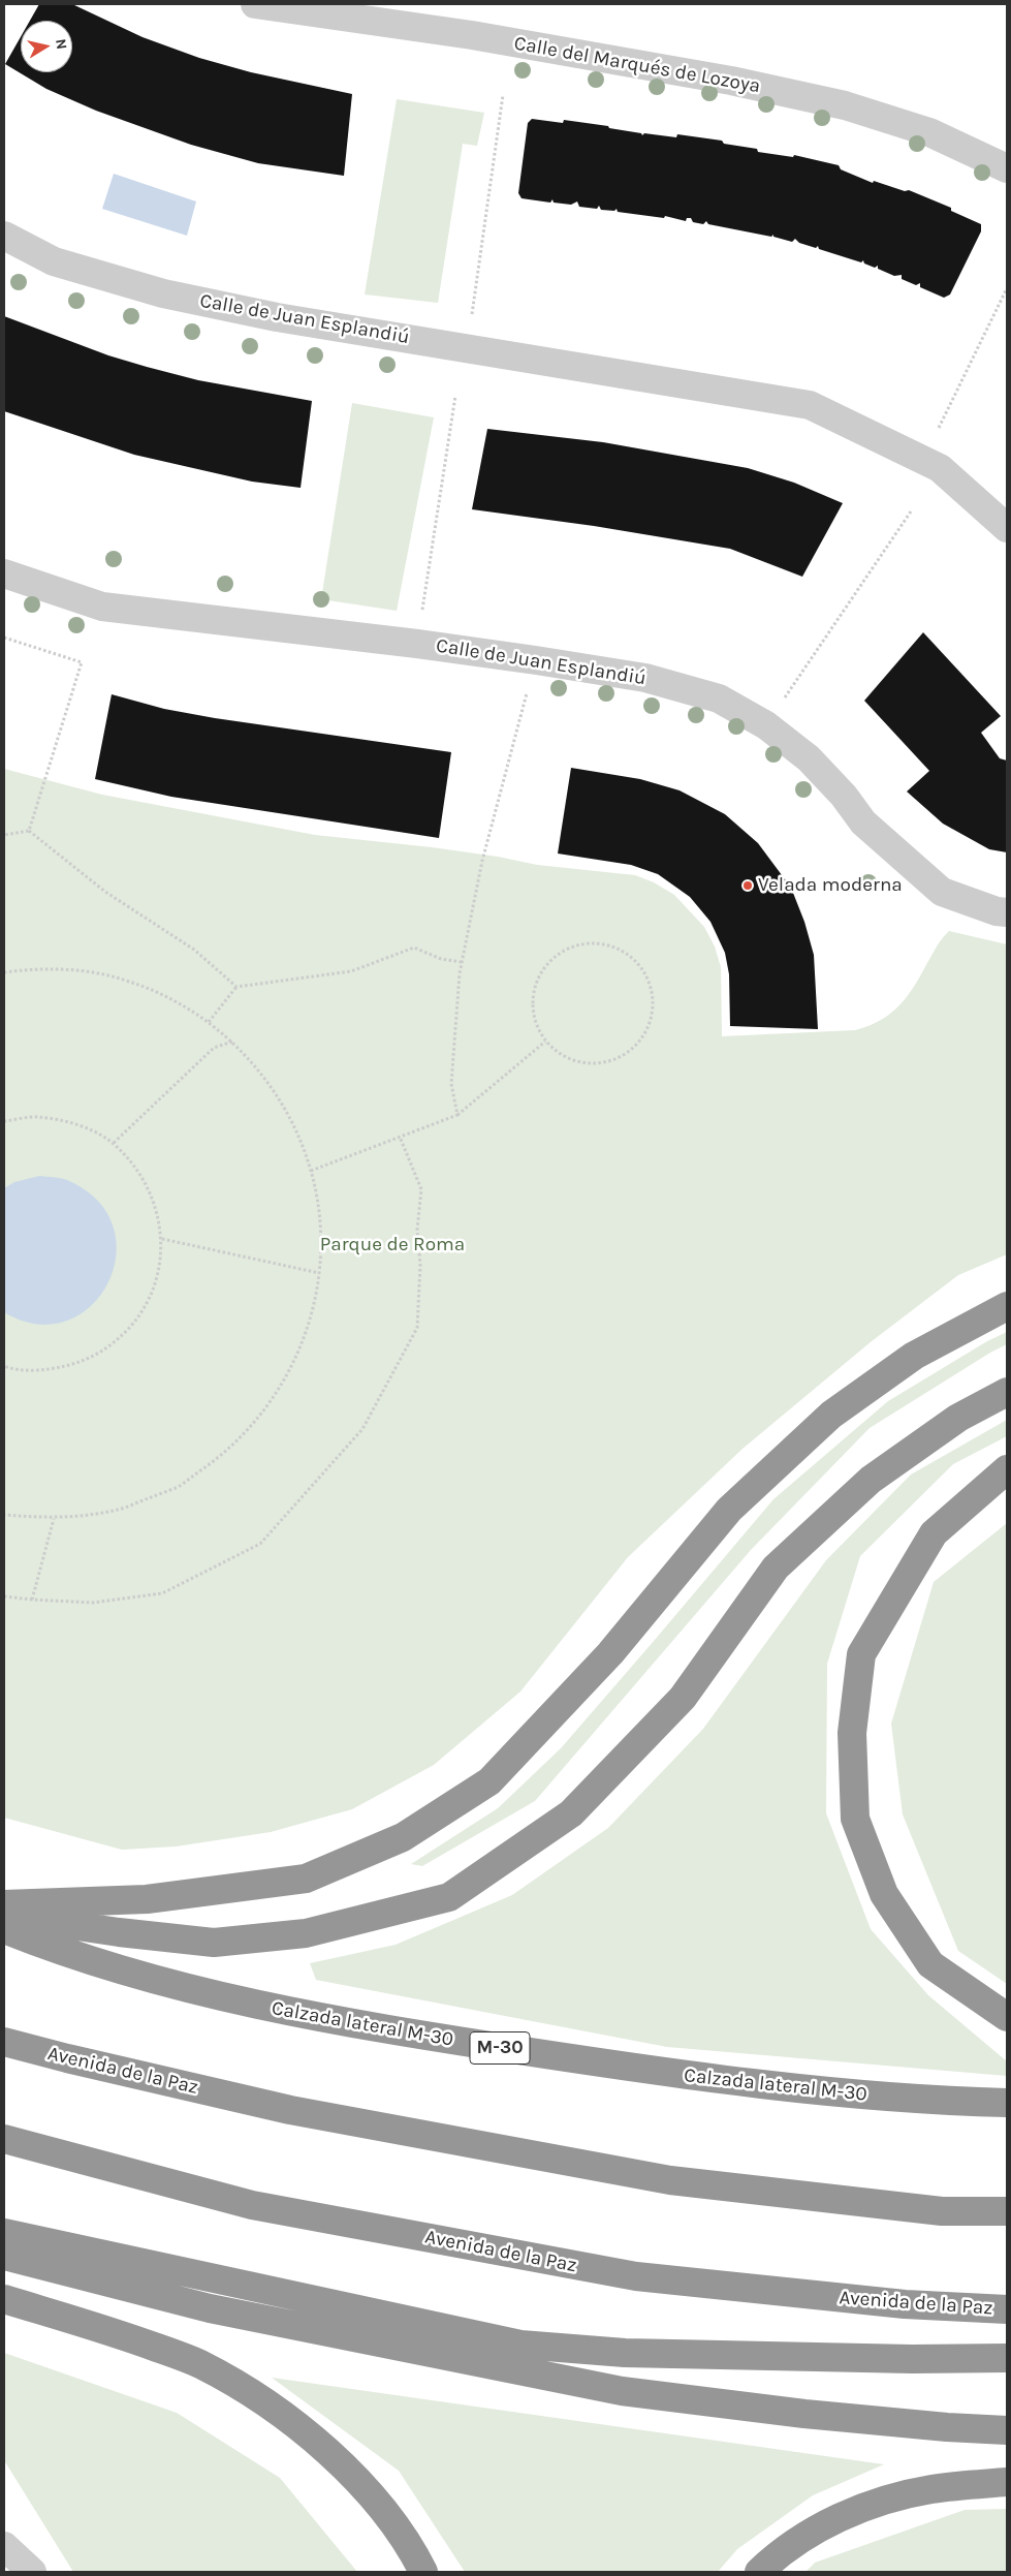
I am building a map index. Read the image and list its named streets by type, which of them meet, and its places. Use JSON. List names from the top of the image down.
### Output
{
  "streets": {
    "highway": ["Calzada lateral M-30", "M-30", "Avenida de la Paz"],
    "street": ["Calle del Marqués de Lozoya", "Calle de Juan Esplandiú"]
  },
  "parks": ["Parque de Roma"],
  "places": ["Velada moderna"],
  "north": "right"
}
